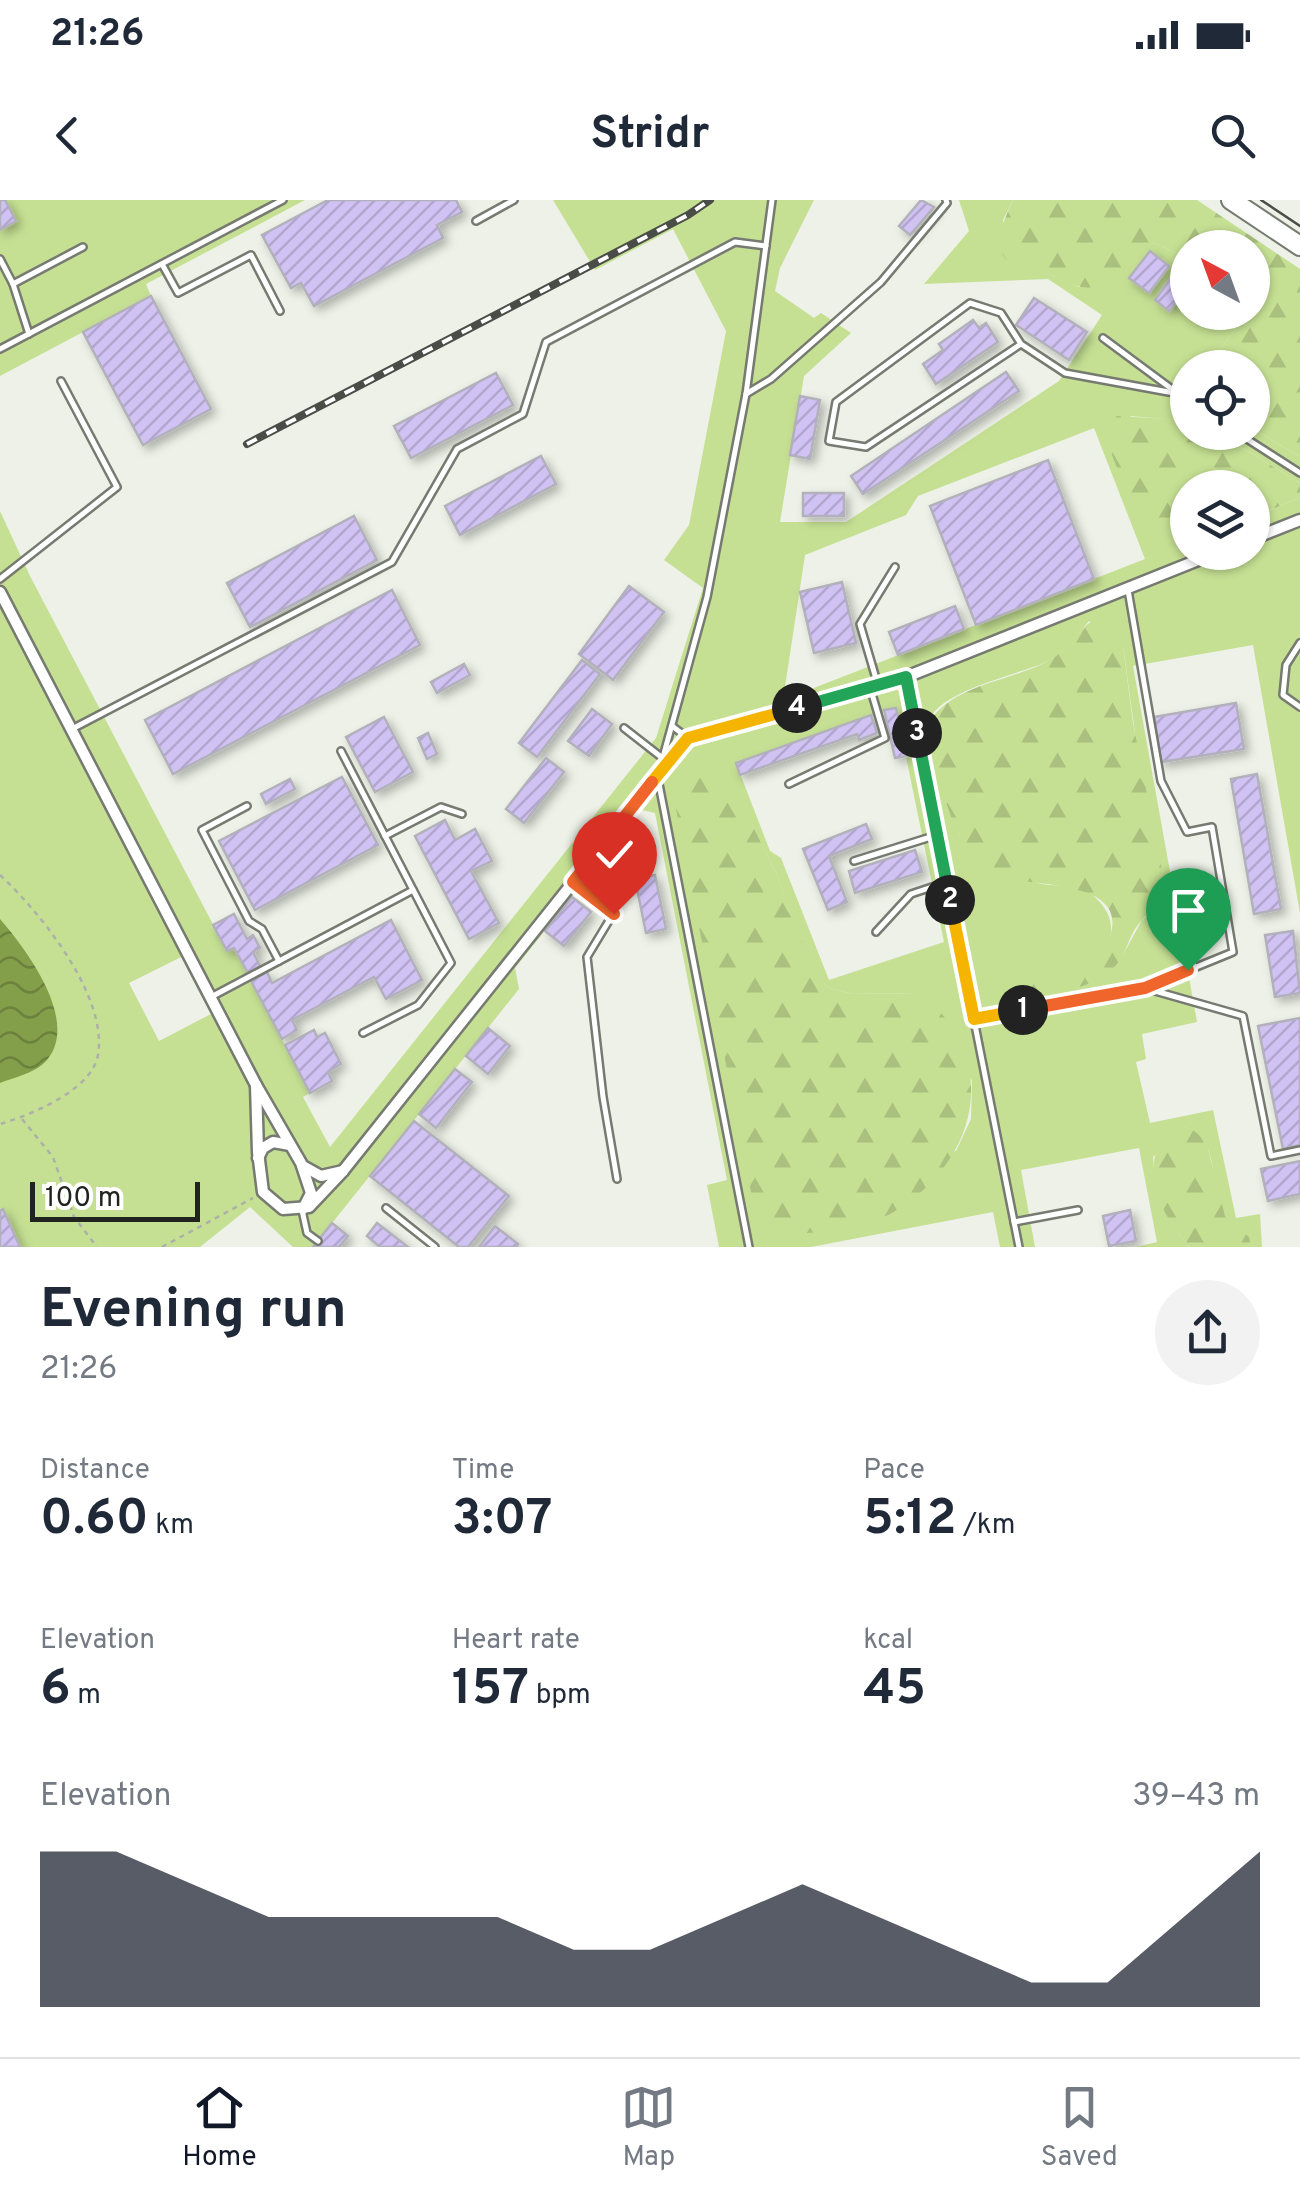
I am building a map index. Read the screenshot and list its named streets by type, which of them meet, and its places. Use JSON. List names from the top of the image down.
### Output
{
  "scale_bar": "100 m",
  "north": "top left",
  "page": {
    "status": "21:26",
    "header": "Stridr",
    "pins": [
      "4",
      "3",
      "2",
      "1"
    ],
    "scale": "100 m",
    "heading": ["Evening run", "21:26"],
    "stats": [
      ["Distance", "0.60 km"],
      ["Time", "3:07"],
      ["Pace", "5:12 /km"],
      ["Elevation", "6 m"],
      ["Heart rate", "157 bpm"],
      ["kcal", "45"]
    ],
    "chart": ["Elevation", "39–43 m"],
    "tabs": ["Home", "Map", "Saved"]
  }
}
